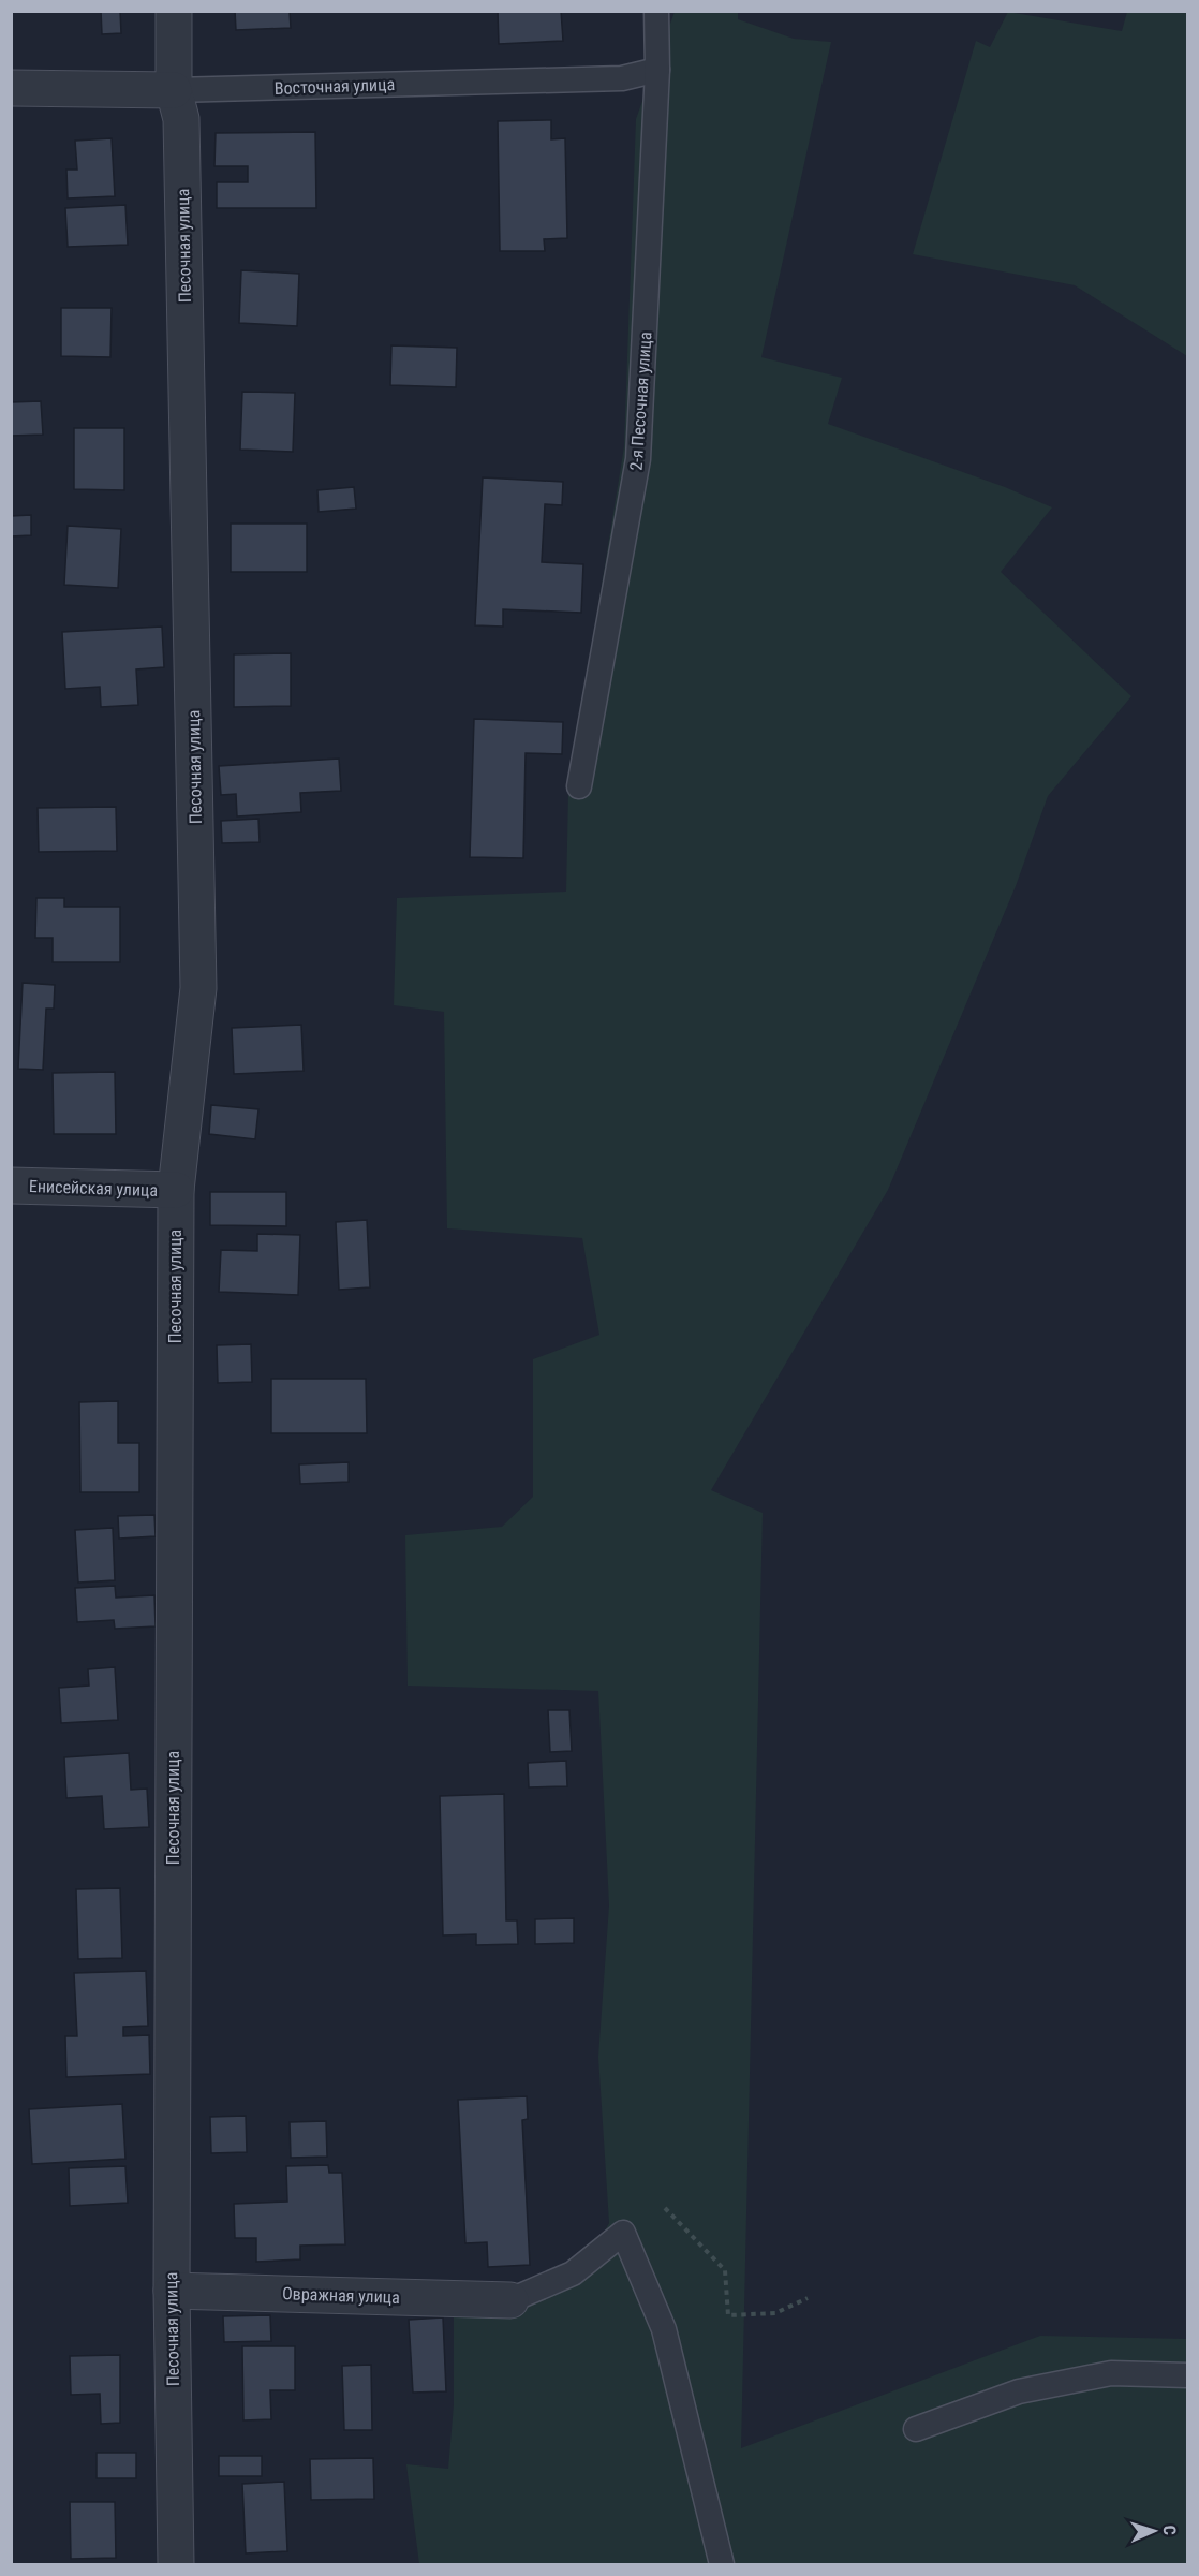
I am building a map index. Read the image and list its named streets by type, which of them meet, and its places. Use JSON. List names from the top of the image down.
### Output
{
  "streets": {
    "street": [
      "Восточная улица",
      "Песочная улица",
      "Енисейская улица",
      "Овражная улица"
    ],
    "lane": ["2-я Песочная улица"]
  },
  "crossings": [
    ["Восточная улица", "Песочная улица"],
    ["Восточная улица", "2-я Песочная улица"],
    ["Песочная улица", "Енисейская улица"],
    ["Песочная улица", "Овражная улица"]
  ],
  "north": "right"
}
